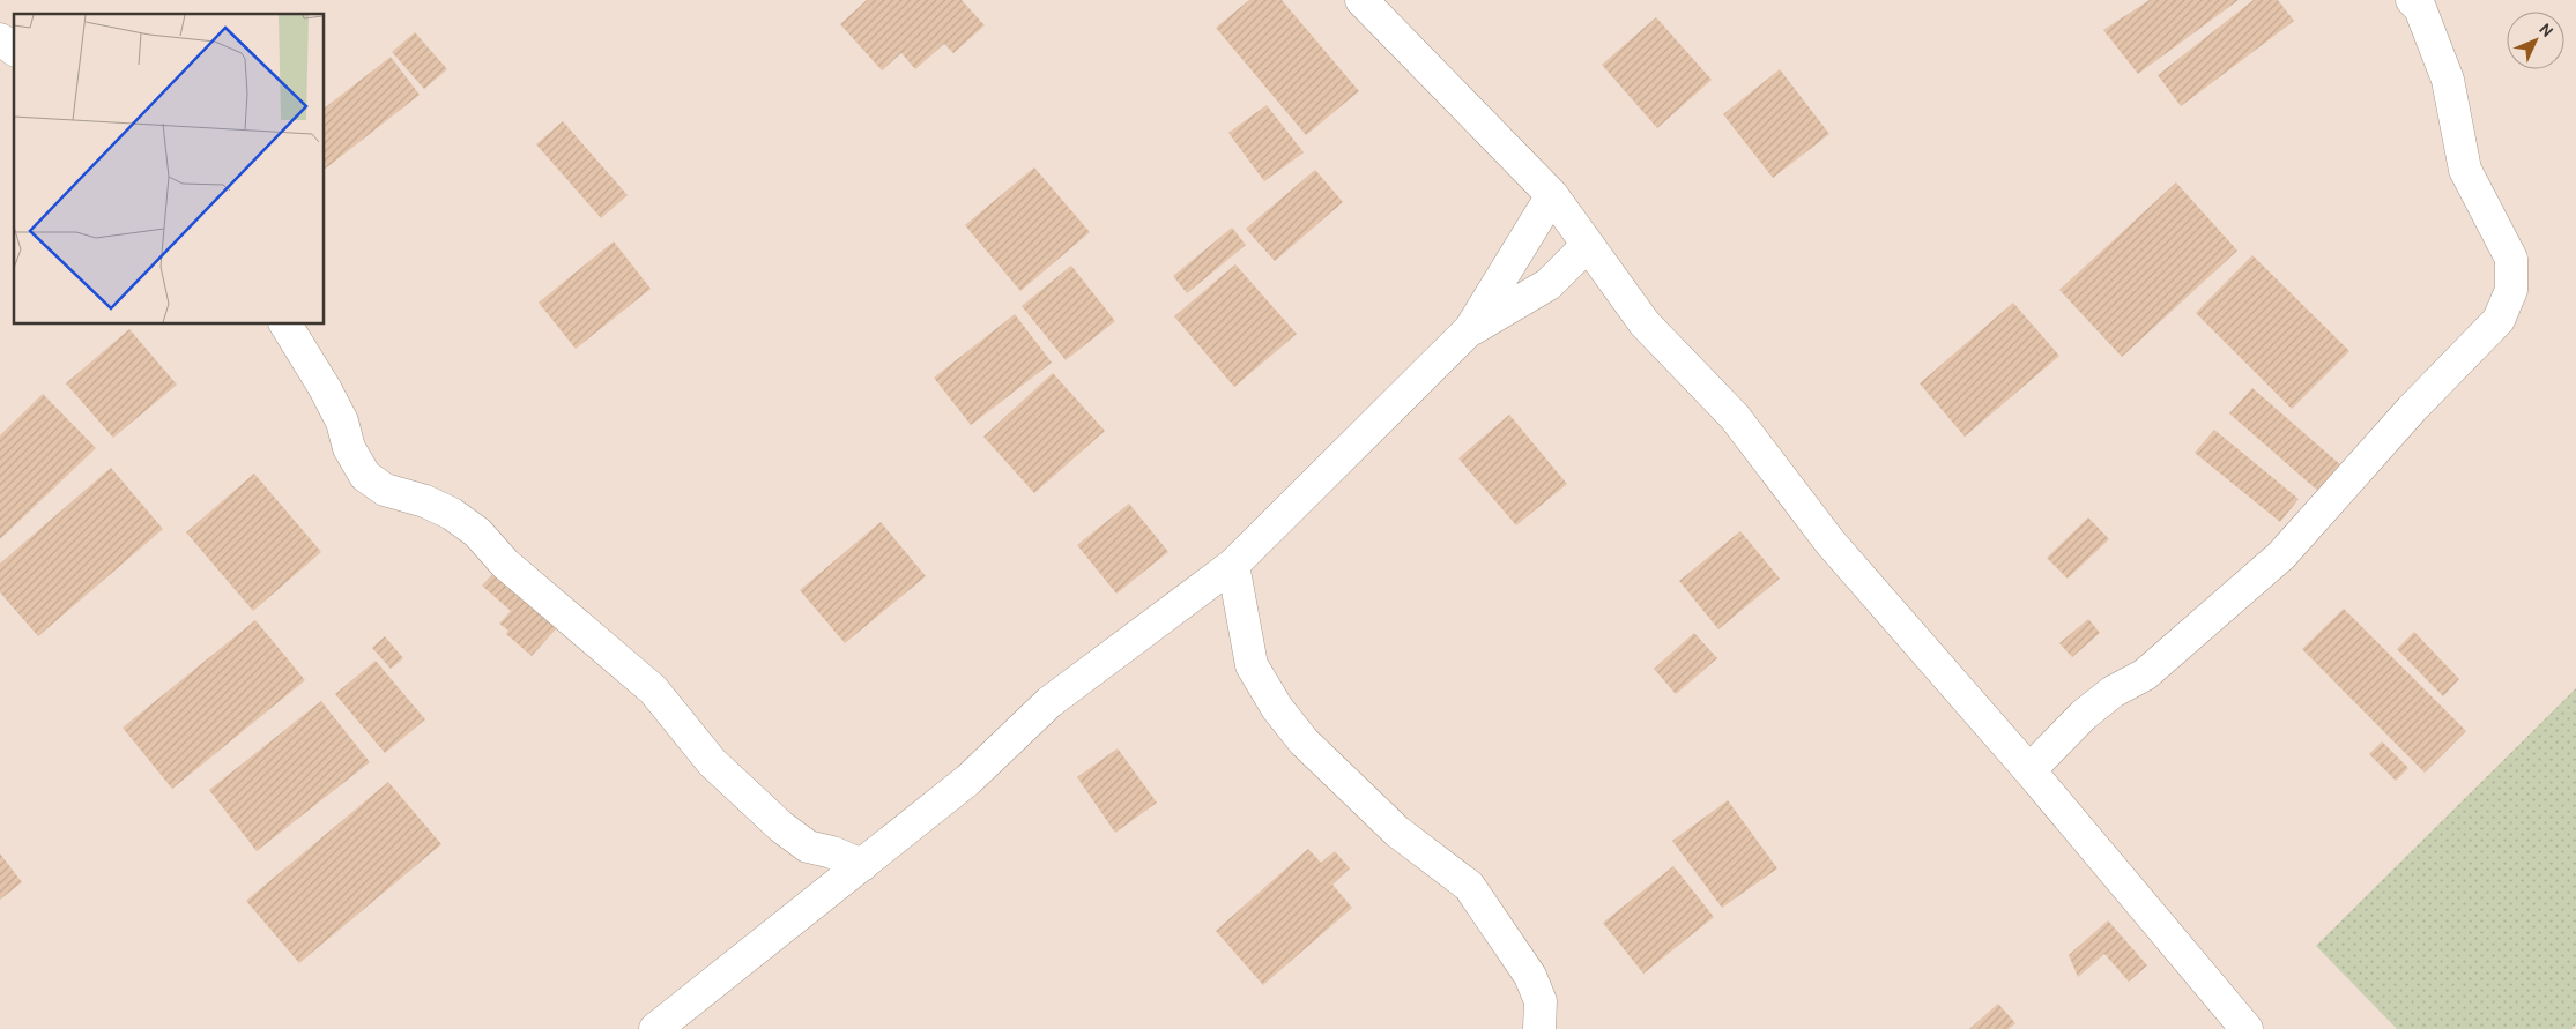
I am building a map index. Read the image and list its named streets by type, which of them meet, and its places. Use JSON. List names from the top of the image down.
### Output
{
  "north": "top right"
}
